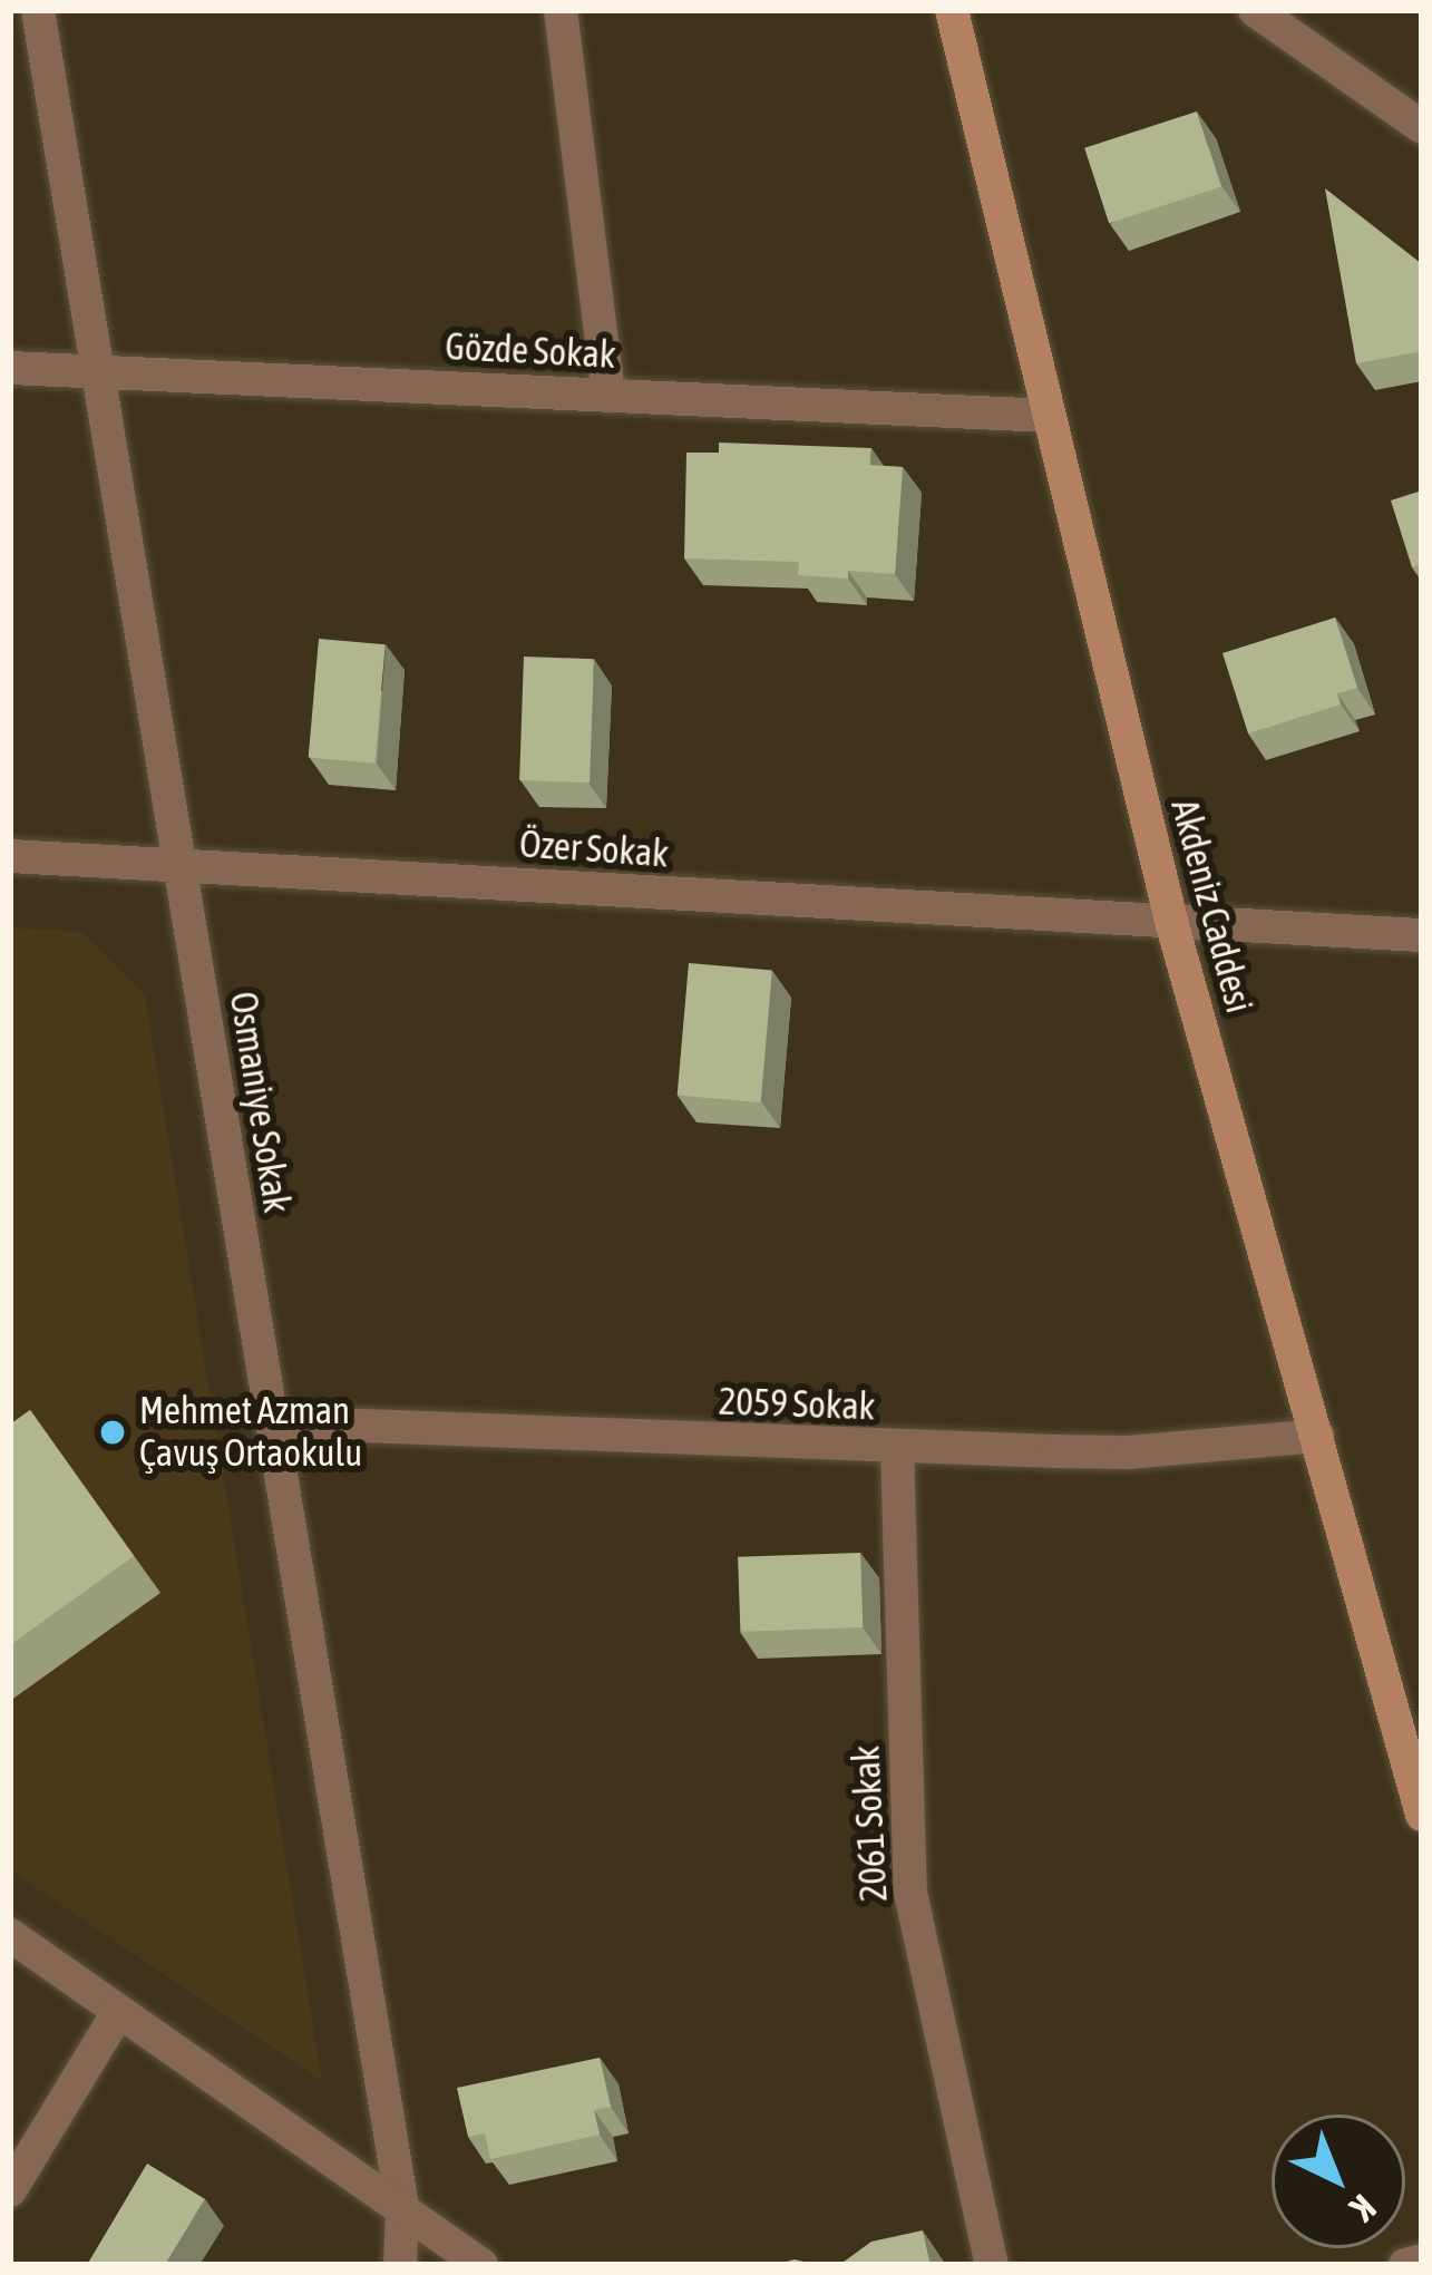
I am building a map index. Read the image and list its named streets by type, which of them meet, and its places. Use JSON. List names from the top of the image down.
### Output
{
  "streets": {
    "main road": ["Akdeniz Caddesi"],
    "street": [
      "Gözde Sokak",
      "Özer Sokak",
      "Osmaniye Sokak",
      "2059 Sokak",
      "2061 Sokak"
    ]
  },
  "crossings": [
    ["Gözde Sokak", "Akdeniz Caddesi"],
    ["Gözde Sokak", "Osmaniye Sokak"],
    ["Özer Sokak", "Akdeniz Caddesi"],
    ["Özer Sokak", "Osmaniye Sokak"],
    ["Akdeniz Caddesi", "2059 Sokak"],
    ["Osmaniye Sokak", "2059 Sokak"],
    ["2059 Sokak", "2061 Sokak"]
  ],
  "places": ["Mehmet Azman Çavuş Ortaokulu"],
  "north": "bottom right"
}
